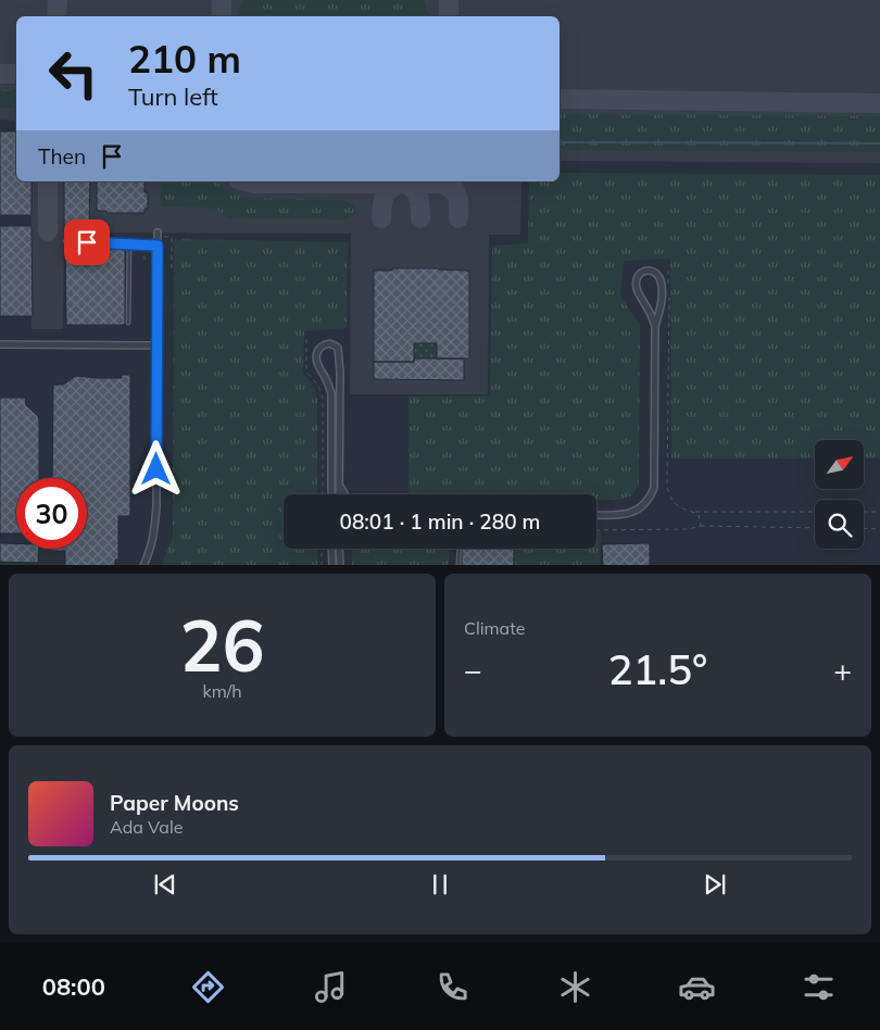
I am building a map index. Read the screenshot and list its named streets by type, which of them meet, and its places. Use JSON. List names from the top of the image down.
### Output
{
  "north": "top right",
  "page": {
    "turn": ["210 m", "Turn left"],
    "then": "Then",
    "limit": "30",
    "trip": "08:01 · 1 min · 280 m",
    "tile": [
      ["26", "km/h"],
      "Climate"
    ],
    "heat": ["−", "21.5°", "+"],
    "song": ["Paper Moons", "Ada Vale"],
    "tabs": "08:00"
  }
}
